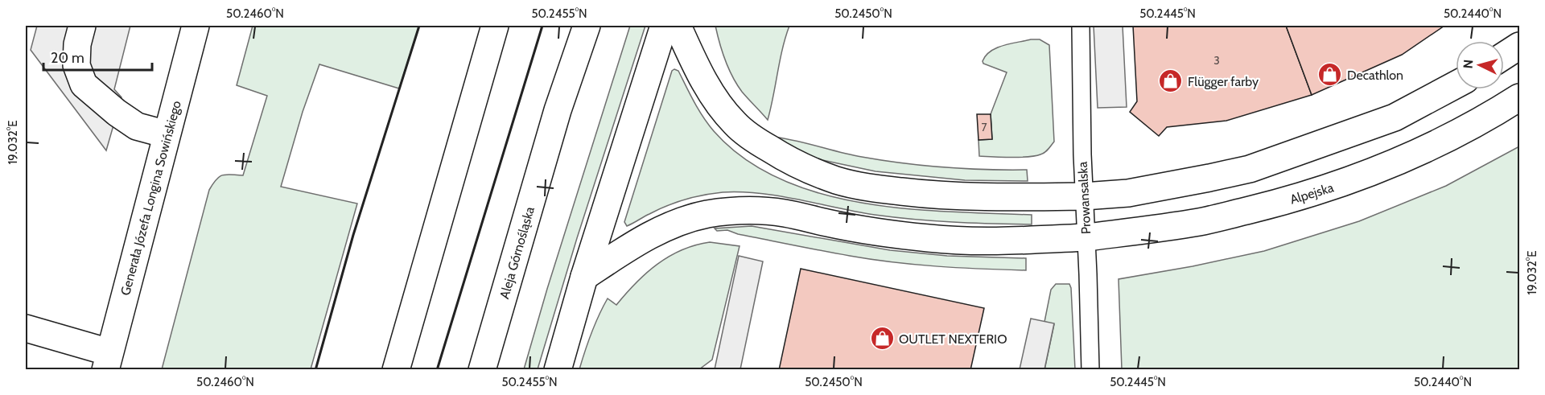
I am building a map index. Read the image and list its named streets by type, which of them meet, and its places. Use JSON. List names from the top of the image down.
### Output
{
  "streets": {
    "main road": ["Alpejska", "Generała Józefa Longina Sowińskiego", "Aleja Górnośląska"],
    "lane": ["Prowansalska"]
  },
  "crossings": [
    ["Alpejska", "Prowansalska"]
  ],
  "places": {
    "shop": ["Decathlon", "Flügger farby", "OUTLET NEXTERIO"]
  },
  "house_numbers": ["3", "7"],
  "scale_bar": "20 m",
  "north": "left",
  "coordinates": [
    "50.2460°N",
    "50.2455°N",
    "50.2450°N",
    "50.2445°N",
    "50.2440°N",
    "19.032°E"
  ]
}
